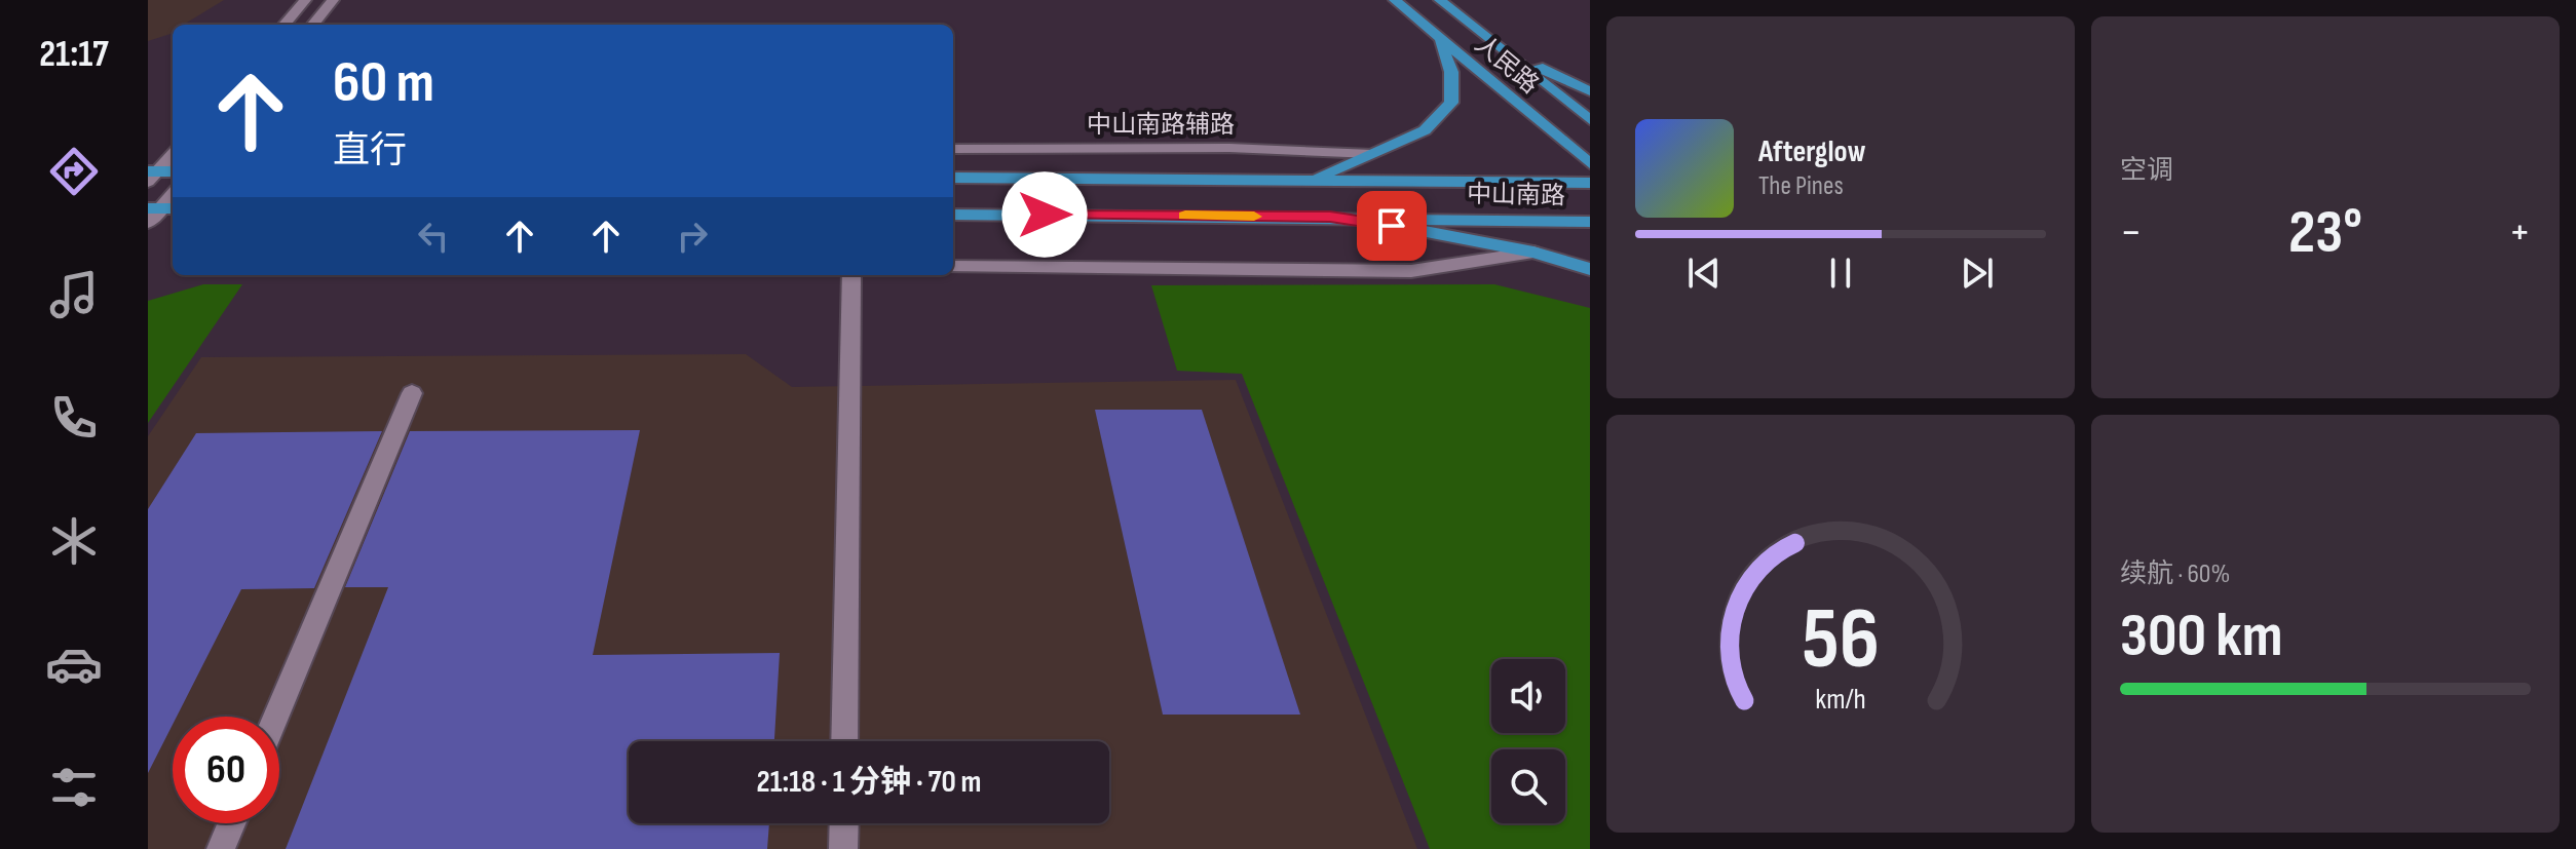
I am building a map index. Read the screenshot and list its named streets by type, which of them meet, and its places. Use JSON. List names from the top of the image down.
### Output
{
  "streets": {
    "main road": ["人民路", "中山南路"],
    "street": ["中山南路辅路"]
  },
  "page": {
    "tabs": "21:17",
    "tile": [
      "空调",
      ["续航 · 60%", "300 km"]
    ],
    "turn": ["60 m", "直行"],
    "song": ["Afterglow", "The Pines"],
    "heat": ["−", "23°", "+"],
    "limit": "60",
    "trip": "21:18 · 1 分钟 · 70 m",
    "gauge": ["56", "km/h"]
  }
}
